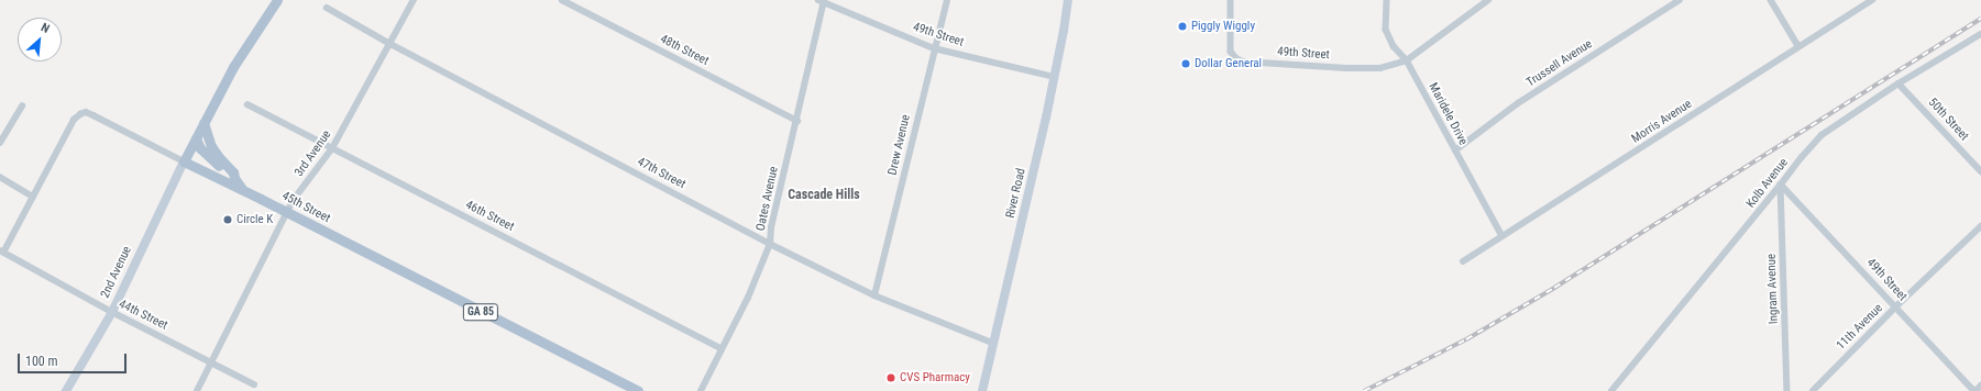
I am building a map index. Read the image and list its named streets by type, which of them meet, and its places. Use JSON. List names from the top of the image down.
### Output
{
  "streets": {
    "main road": [
      "River Road",
      "45th Street",
      "2nd Avenue",
      "GA 85"
    ],
    "street": [
      "49th Street",
      "48th Street",
      "Trussell Avenue",
      "Maridele Drive",
      "50th Street",
      "Morris Avenue",
      "Drew Avenue",
      "3rd Avenue",
      "47th Street",
      "Kolb Avenue",
      "Oates Avenue",
      "46th Street",
      "Ingram Avenue",
      "44th Street",
      "11th Avenue"
    ]
  },
  "crossings": [
    ["49th Street", "Maridele Drive"],
    ["49th Street", "Drew Avenue"],
    ["49th Street", "Kolb Avenue"],
    ["49th Street", "River Road"],
    ["49th Street", "Oates Avenue"],
    ["49th Street", "Ingram Avenue"],
    ["49th Street", "11th Avenue"],
    ["48th Street", "Oates Avenue"],
    ["Trussell Avenue", "Maridele Drive"],
    ["Maridele Drive", "Morris Avenue"],
    ["50th Street", "Kolb Avenue"],
    ["Drew Avenue", "47th Street"],
    ["3rd Avenue", "47th Street"],
    ["3rd Avenue", "45th Street"],
    ["3rd Avenue", "46th Street"],
    ["3rd Avenue", "44th Street"],
    ["47th Street", "River Road"],
    ["47th Street", "Oates Avenue"],
    ["Kolb Avenue", "Ingram Avenue"],
    ["Oates Avenue", "46th Street"],
    ["45th Street", "2nd Avenue"],
    ["2nd Avenue", "44th Street"]
  ],
  "districts": ["Cascade Hills"],
  "places": [
    "Piggly Wiggly",
    "Dollar General",
    "Circle K",
    "CVS Pharmacy"
  ],
  "scale_bar": "100 m",
  "north": "top right"
}
